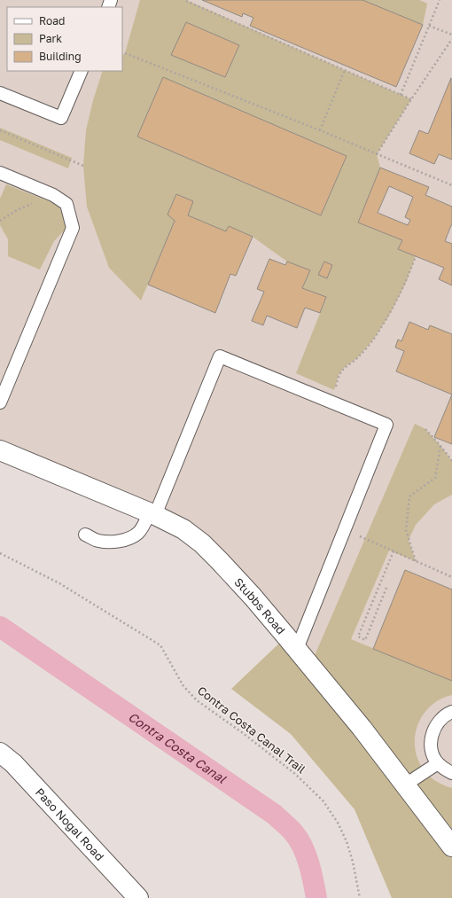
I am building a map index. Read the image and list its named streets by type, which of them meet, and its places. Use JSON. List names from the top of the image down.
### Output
{
  "streets": {
    "street": ["Stubbs Road", "Paso Nogal Road"],
    "path": ["Contra Costa Canal Trail"]
  },
  "water": ["Contra Costa Canal"],
  "legend": ["Road", "Park", "Building"]
}
